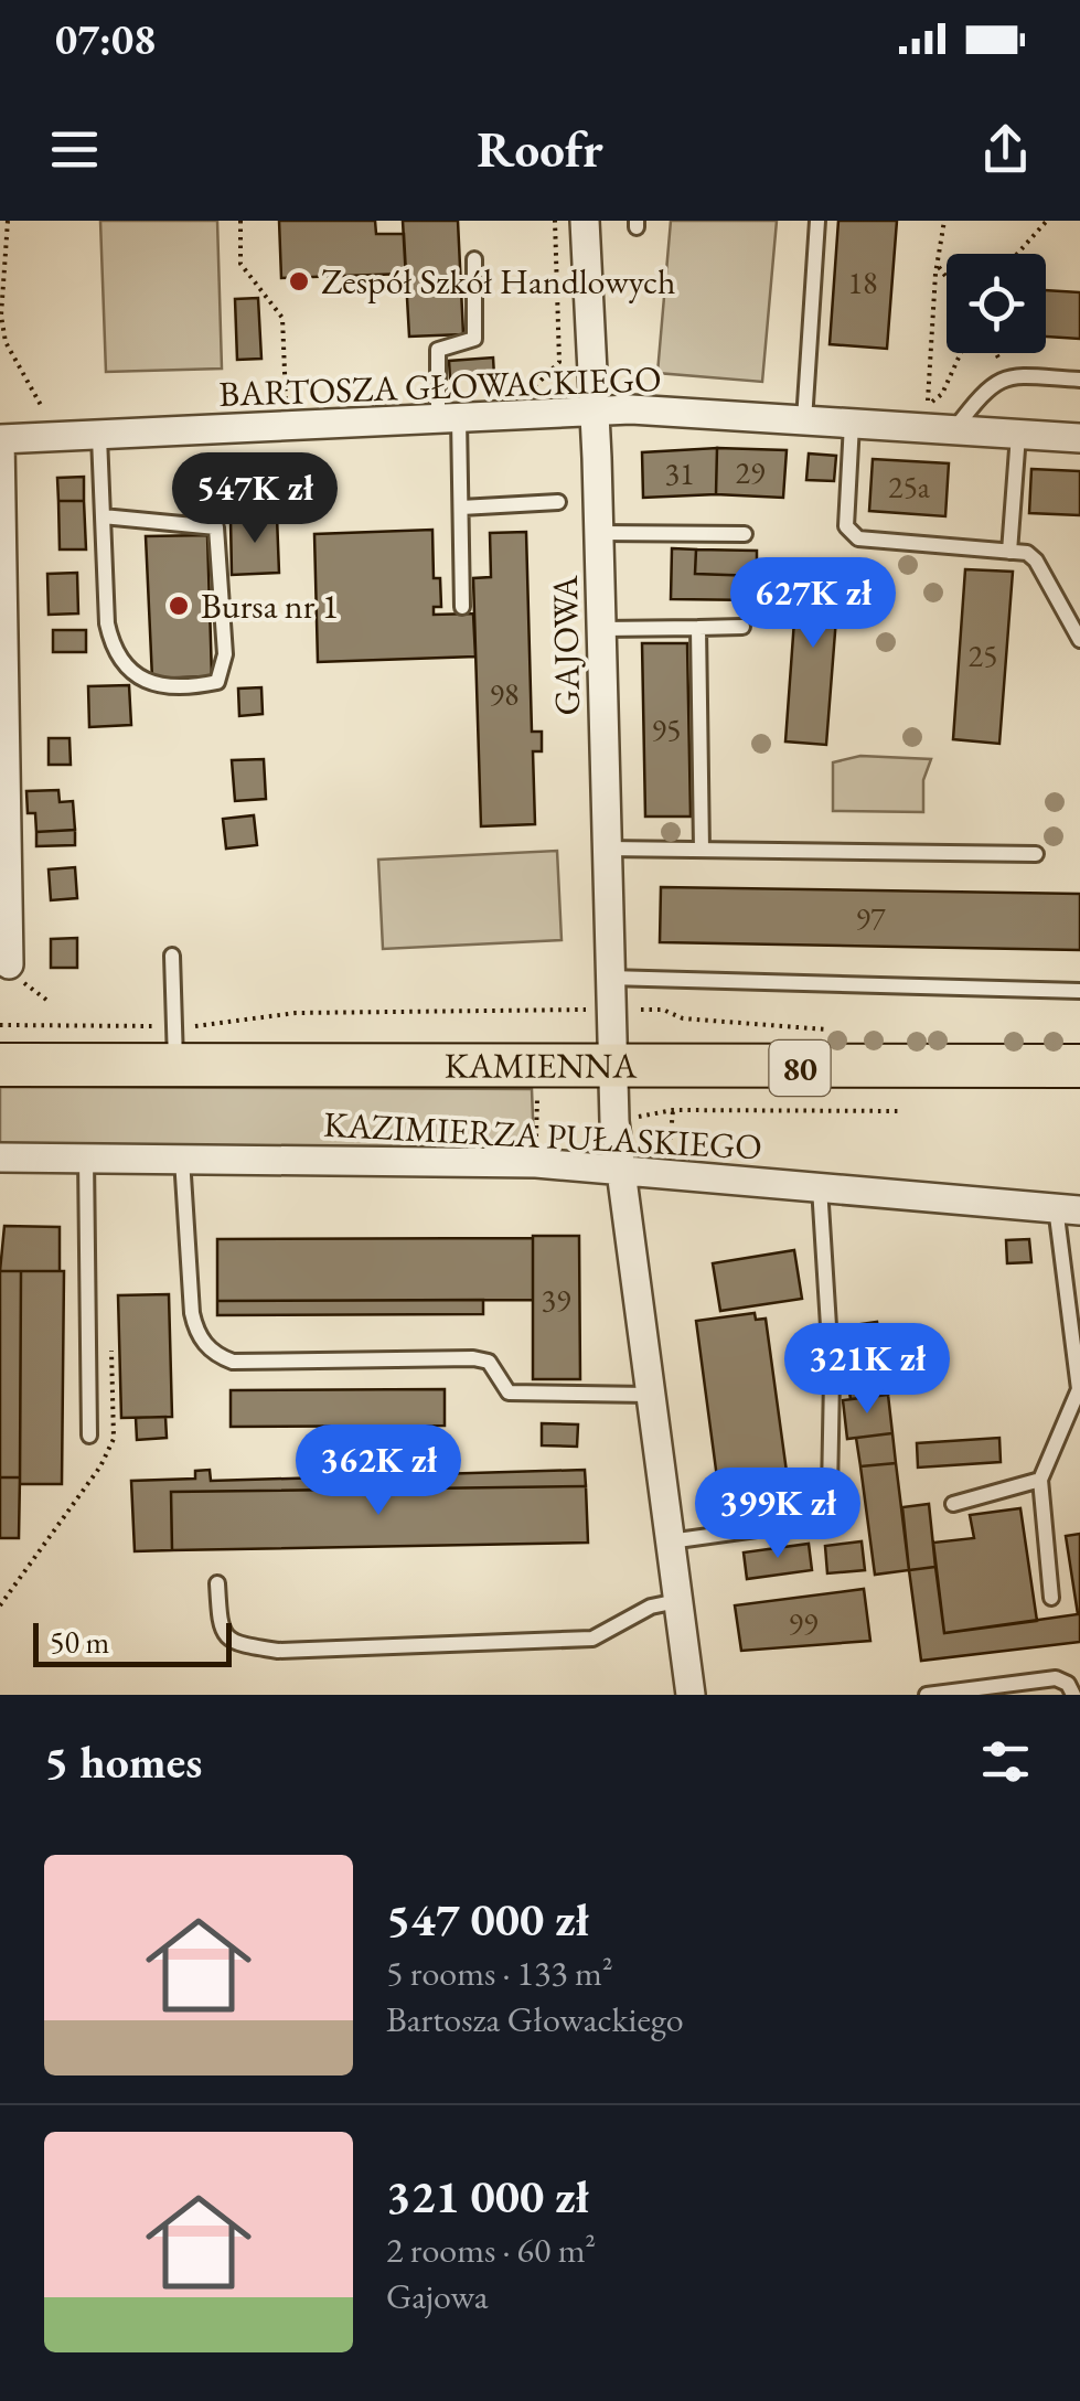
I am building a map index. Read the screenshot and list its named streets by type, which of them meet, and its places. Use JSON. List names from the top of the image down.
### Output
{
  "streets": {
    "main road": ["KAMIENNA", "80"],
    "street": ["BARTOSZA GŁOWACKIEGO", "GAJOWA", "KAZIMIERZA PUŁASKIEGO"]
  },
  "crossings": [
    ["BARTOSZA GŁOWACKIEGO", "GAJOWA"],
    ["GAJOWA", "KAMIENNA"],
    ["GAJOWA", "KAZIMIERZA PUŁASKIEGO"]
  ],
  "places": ["Zespół Szkół Handlowych", "Bursa nr 1"],
  "house_numbers": [
    "18",
    "29",
    "31",
    "25a",
    "25",
    "98",
    "95",
    "97",
    "39",
    "99"
  ],
  "scale_bar": "50 m",
  "page": {
    "status": "07:08",
    "header": "Roofr",
    "price": [
      "547K zł",
      "627K zł",
      "321K zł",
      "362K zł",
      "399K zł"
    ],
    "scale": "50 m",
    "heading": "5 homes",
    "list": [
      {
        "name": "547 000 zł",
        "note": "5 rooms · 133 m² · Bartosza Głowackiego"
      },
      {
        "name": "321 000 zł",
        "note": "2 rooms · 60 m² · Gajowa"
      }
    ]
  }
}
